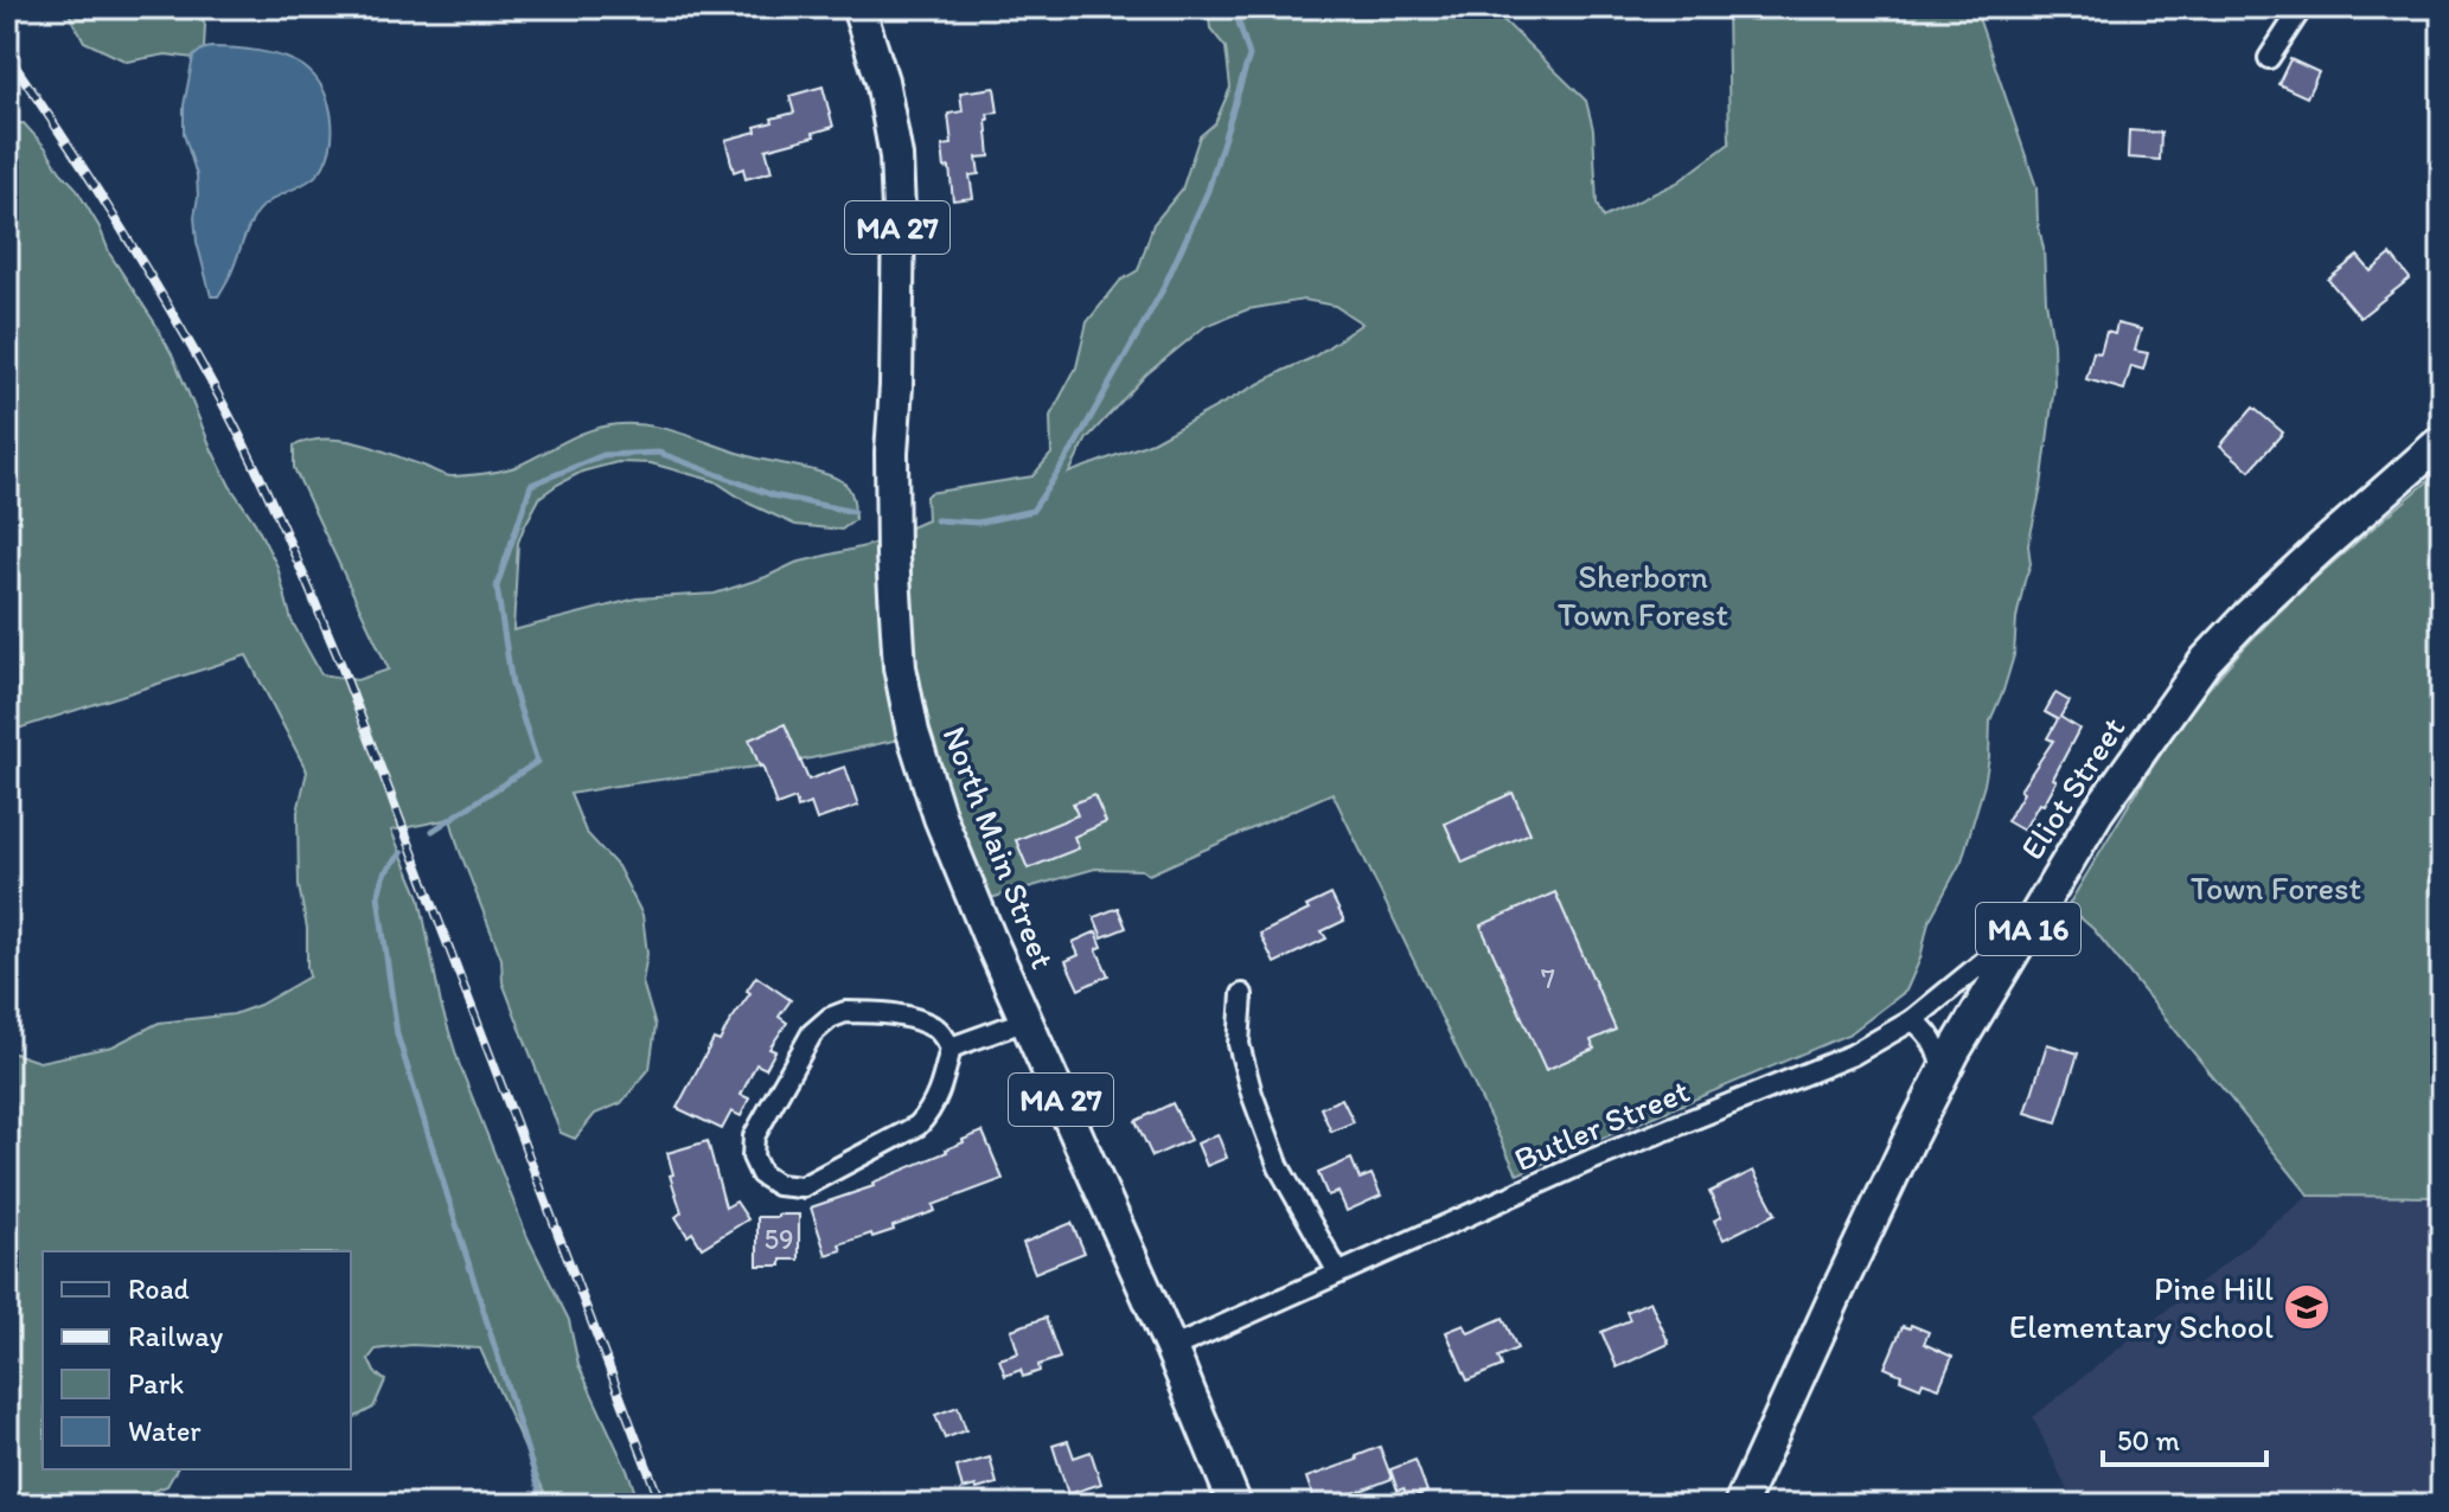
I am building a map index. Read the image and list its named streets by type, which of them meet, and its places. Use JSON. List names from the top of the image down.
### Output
{
  "streets": {
    "main road": [
      "MA 27",
      "Eliot Street",
      "North Main Street",
      "MA 16"
    ],
    "street": ["Butler Street"]
  },
  "crossings": [
    ["Eliot Street", "Butler Street"],
    ["North Main Street", "Butler Street"]
  ],
  "parks": ["Sherborn Town Forest", "Town Forest"],
  "places": {
    "school or university": ["Pine Hill Elementary School"]
  },
  "house_numbers": ["7", "59"],
  "legend": [
    "Road",
    "Railway",
    "Park",
    "Water"
  ],
  "scale_bar": "50 m"
}
